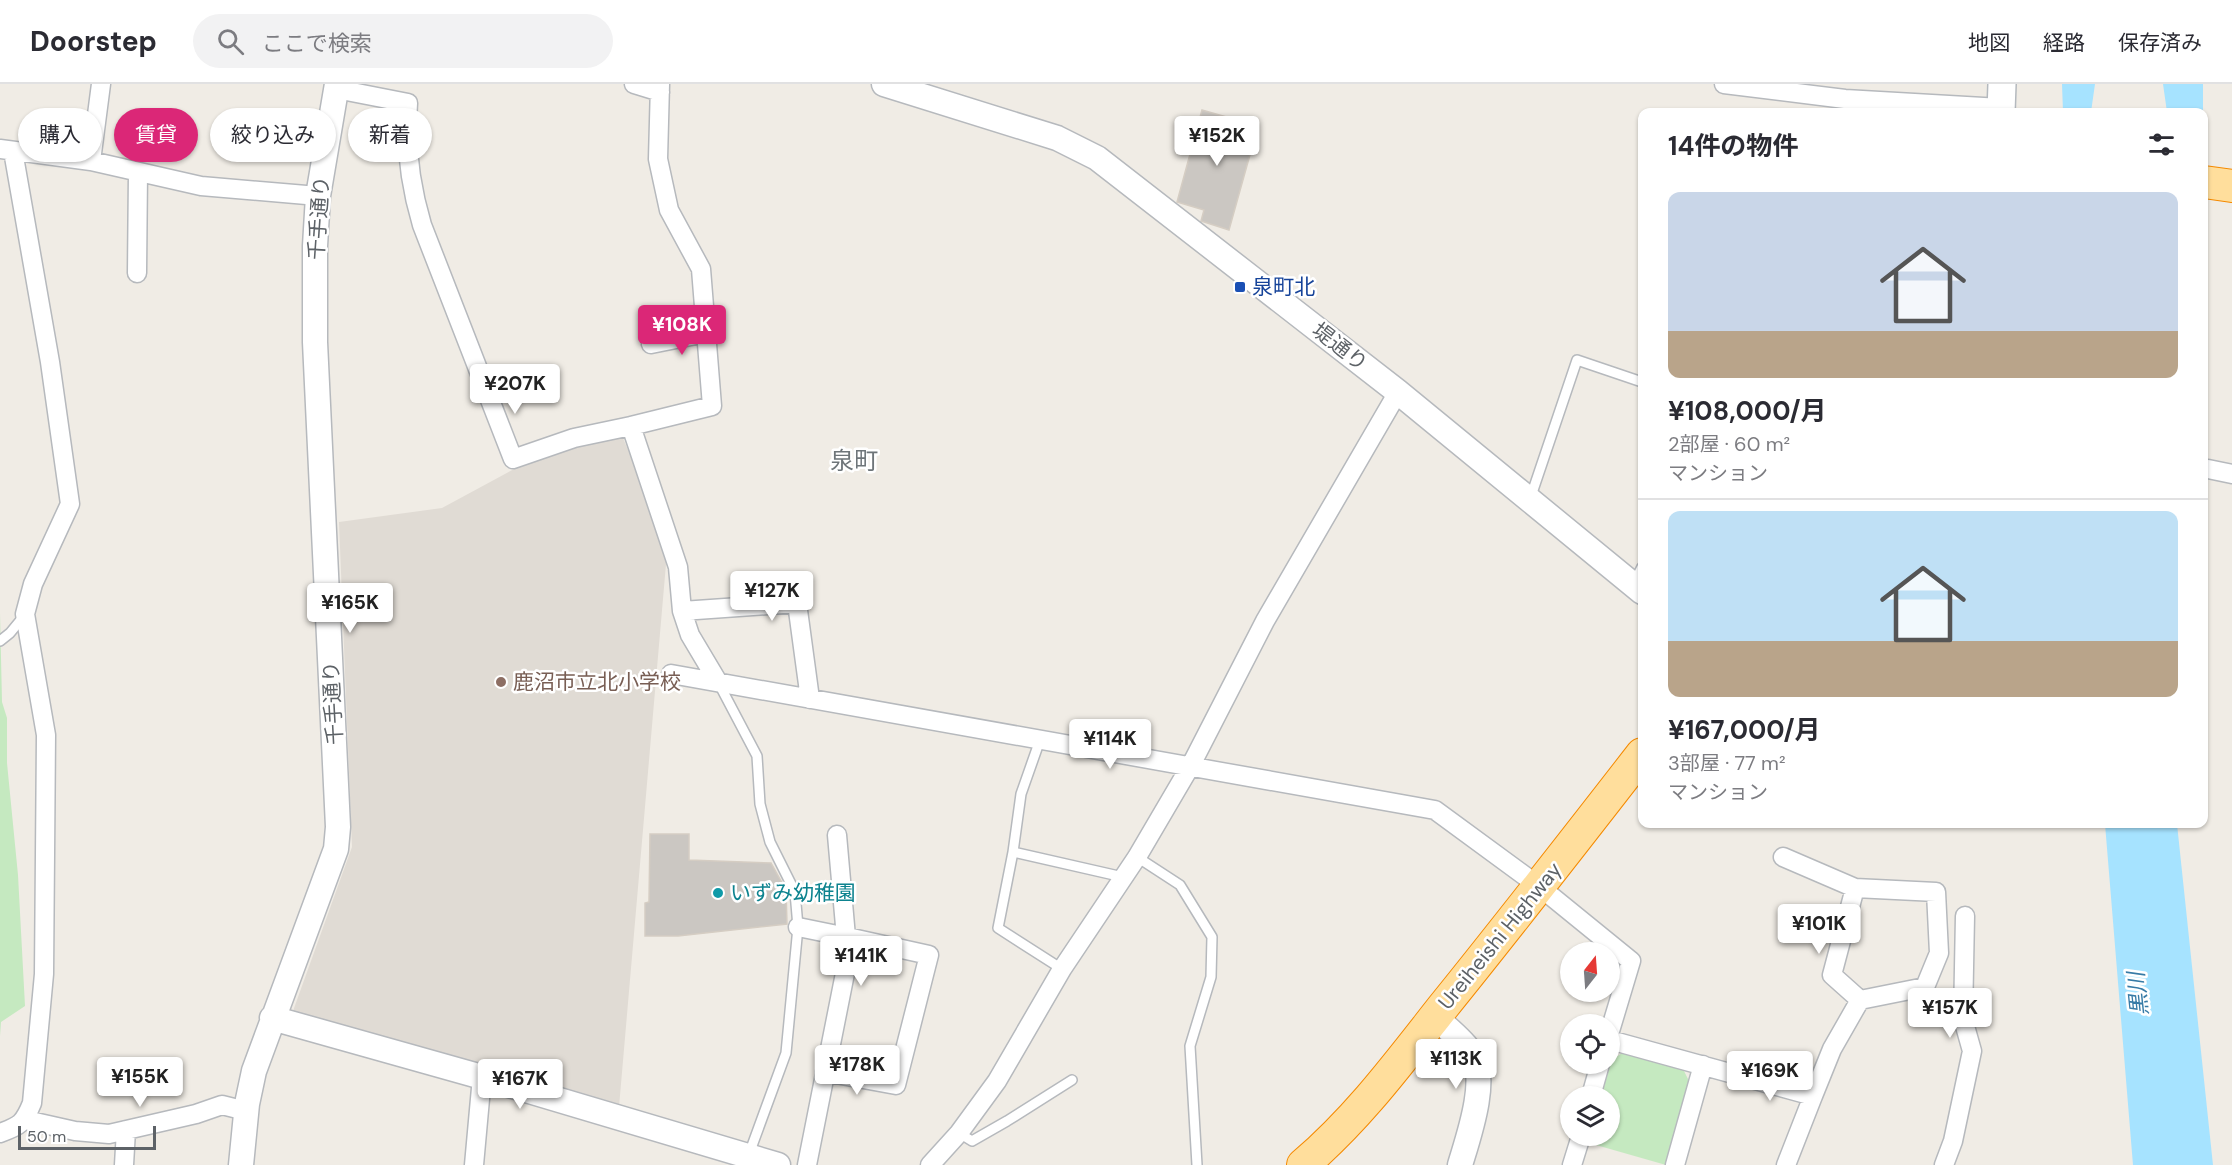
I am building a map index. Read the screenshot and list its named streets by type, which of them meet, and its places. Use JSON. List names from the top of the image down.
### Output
{
  "streets": {
    "highway": ["Ureiheishi Highway"],
    "street": ["千手通り", "堤通り"]
  },
  "districts": ["泉町"],
  "water": ["黒川"],
  "places": {
    "transit": ["泉町北"],
    "other": ["鹿沼市立北小学校", "いずみ幼稚園"]
  },
  "scale_bar": "50 m",
  "north": "top",
  "page": {
    "header": "Doorstep",
    "search": "ここで検索",
    "nav": ["地図", "経路", "保存済み"],
    "chip": [
      "購入",
      "賃貸",
      "絞り込み",
      "新着"
    ],
    "heading": "14件の物件",
    "price": [
      "¥152K",
      "¥108K",
      "¥207K",
      "¥127K",
      "¥165K",
      "¥114K",
      "¥101K",
      "¥141K",
      "¥157K",
      "¥113K",
      "¥178K",
      "¥169K",
      "¥155K",
      "¥167K"
    ],
    "list": [
      {
        "name": "¥108,000/月",
        "note": "2部屋 · 60 m² · マンション"
      },
      {
        "name": "¥167,000/月",
        "note": "3部屋 · 77 m² · マンション"
      }
    ],
    "scale": "50 m"
  }
}
